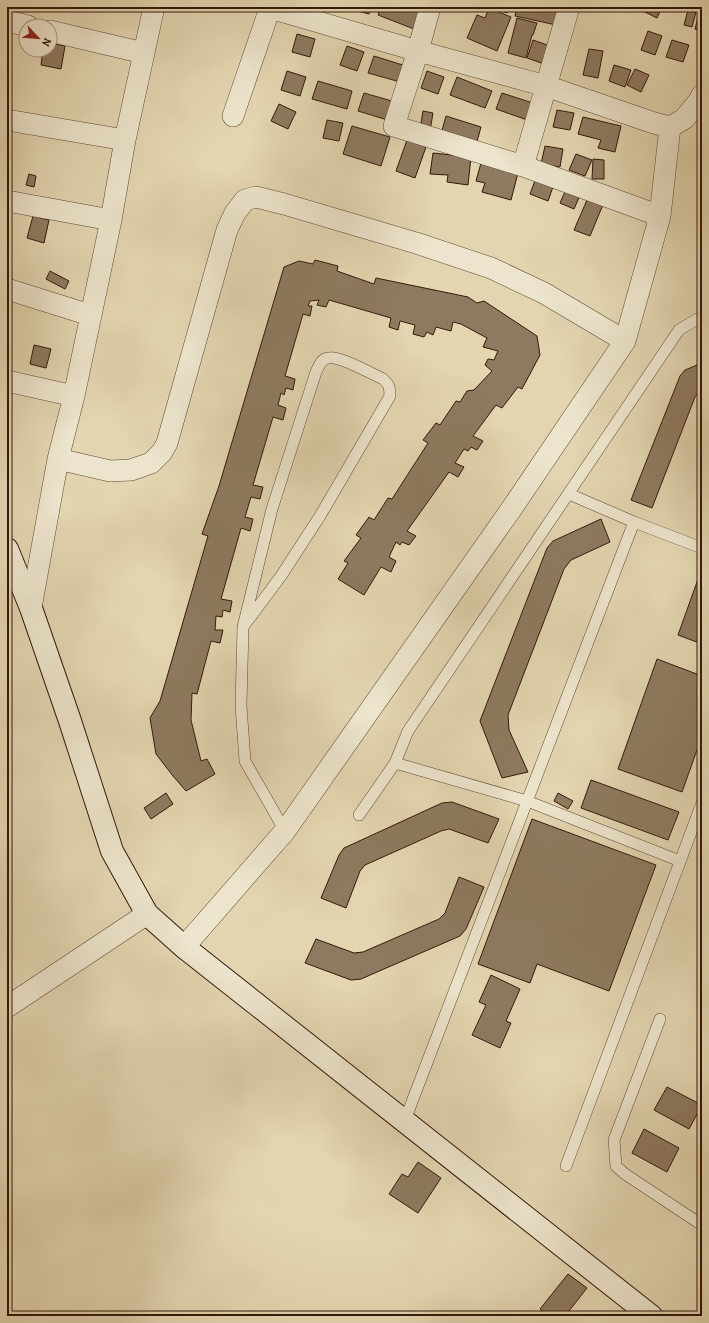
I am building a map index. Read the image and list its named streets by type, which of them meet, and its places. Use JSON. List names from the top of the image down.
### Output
{
  "north": "bottom right"
}
